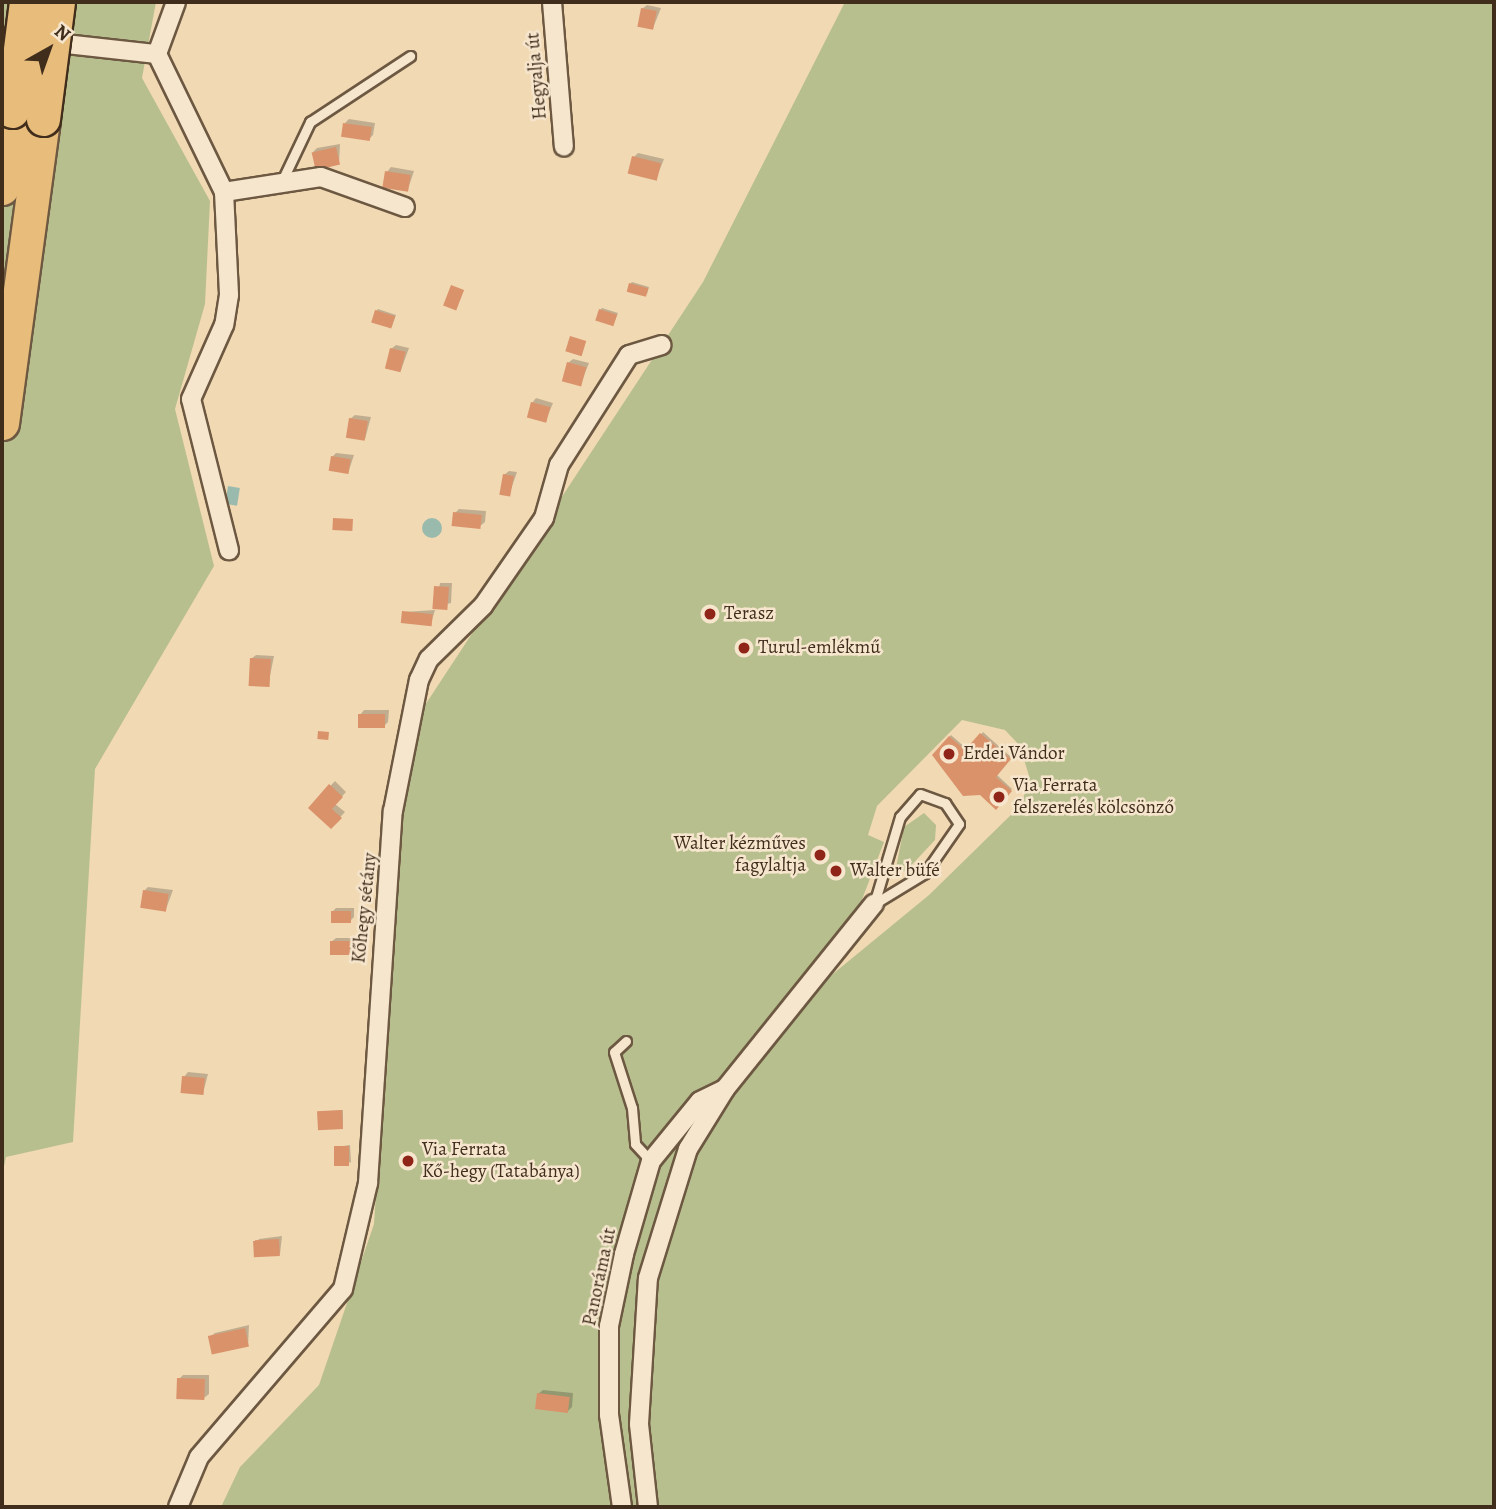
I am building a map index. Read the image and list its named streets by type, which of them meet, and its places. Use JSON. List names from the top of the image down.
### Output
{
  "streets": {
    "street": ["Hegyalja út", "Kőhegy sétány", "Panoráma út"]
  },
  "places": [
    "Terasz",
    "Turul-emlékmű",
    "Erdei Vándor",
    "Via Ferrata felszerelés kölcsönző",
    "Walter kézműves fagylaltja",
    "Walter büfé",
    "Via Ferrata Kő-hegy (Tatabánya)"
  ],
  "north": "top right"
}
